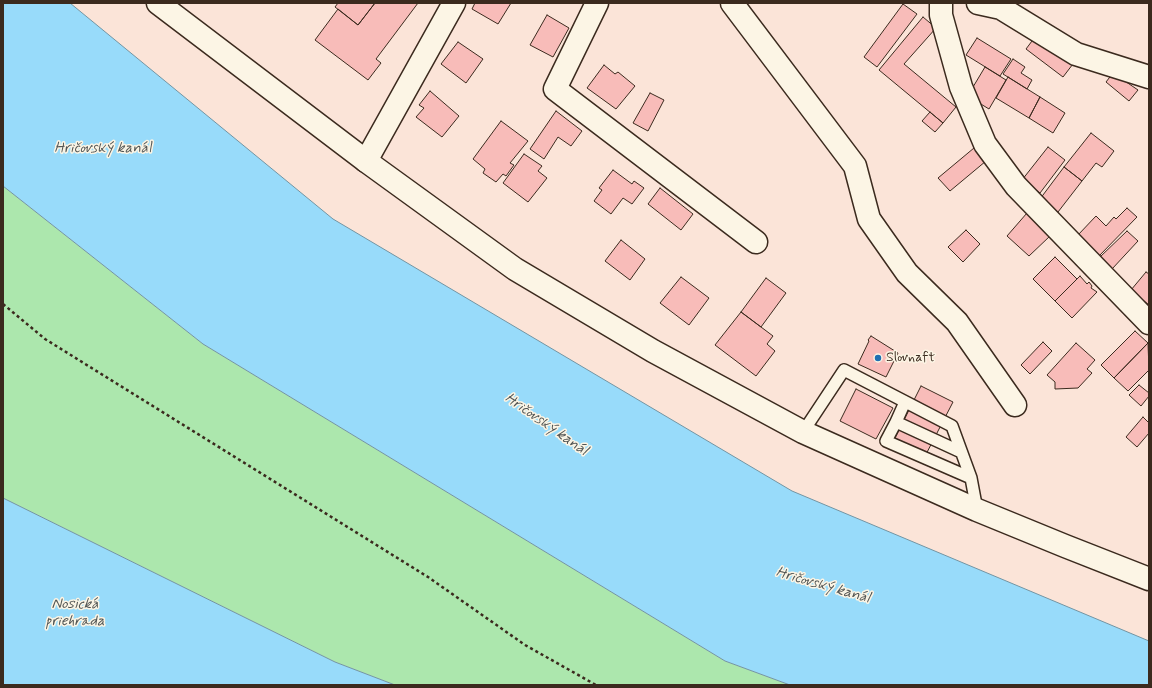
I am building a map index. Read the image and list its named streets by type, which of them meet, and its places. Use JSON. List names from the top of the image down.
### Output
{
  "water": ["Hričovský kanál", "Nosická priehrada"],
  "places": ["Slovnaft"]
}
